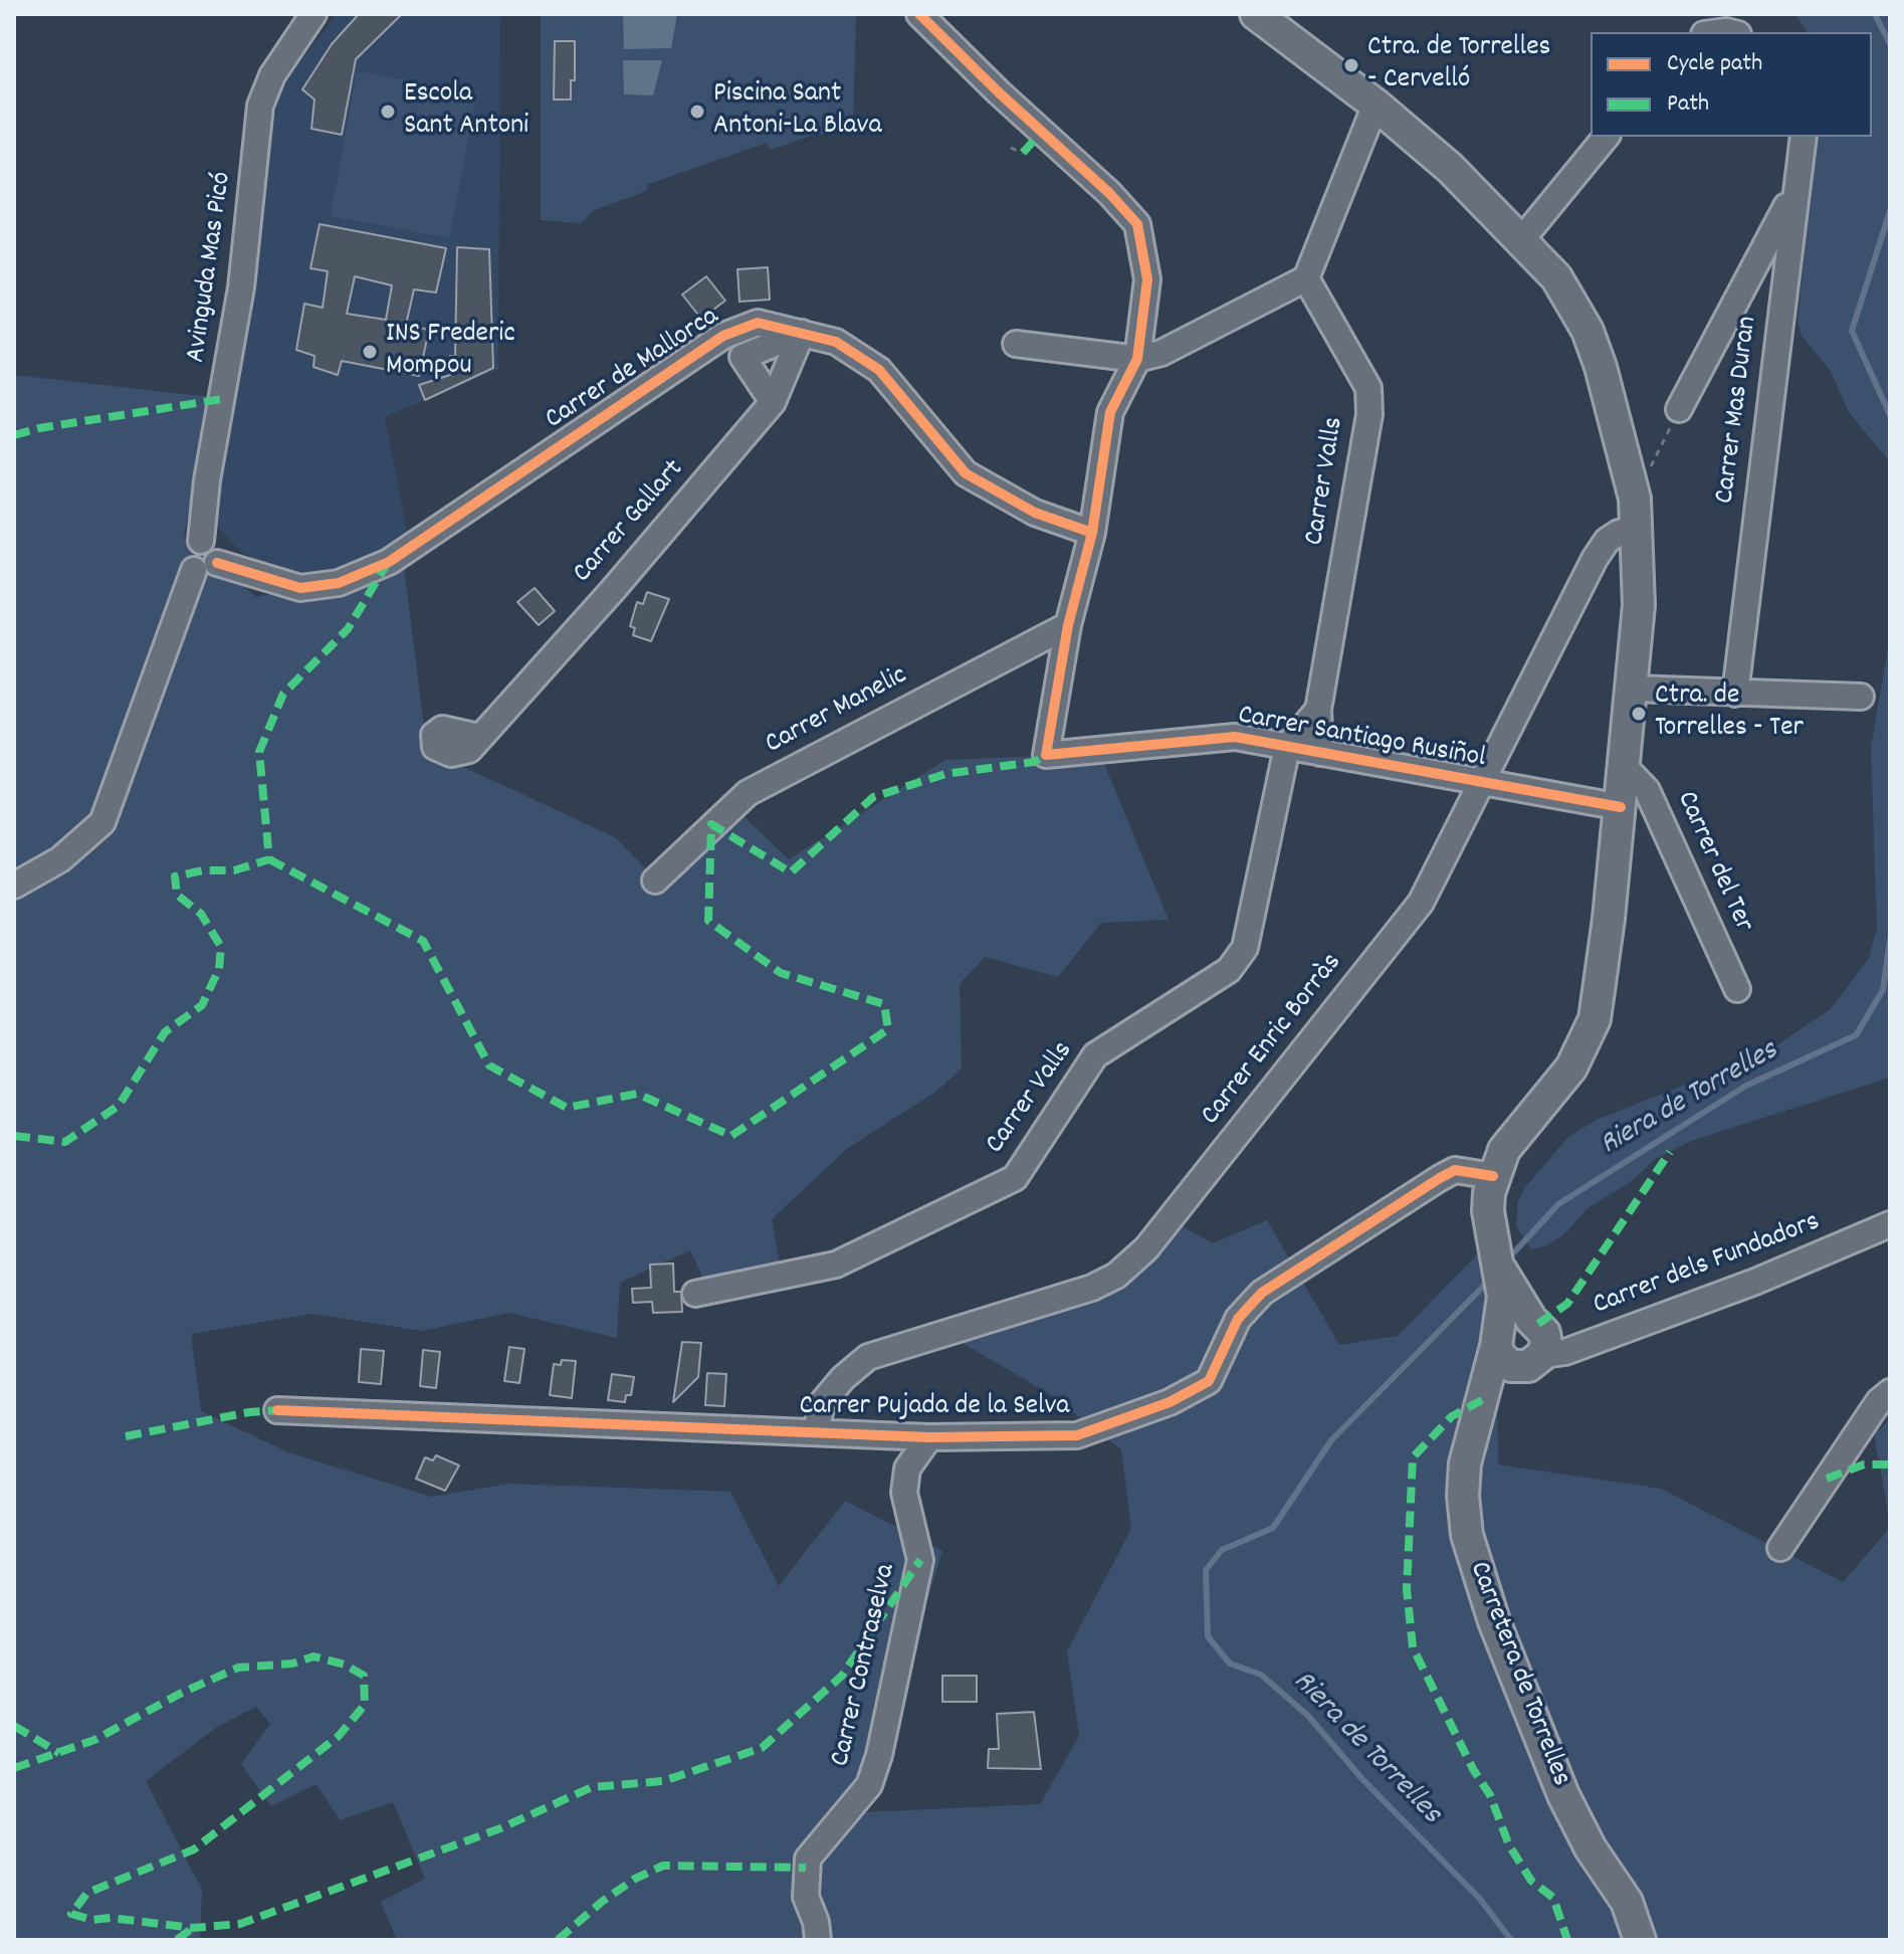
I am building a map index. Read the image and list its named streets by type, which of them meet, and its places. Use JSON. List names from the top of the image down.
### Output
{
  "streets": {
    "main road": ["Carretera de Torrelles"],
    "street": [
      "Avinguda Mas Picó",
      "Carrer de Mallorca",
      "Carrer Mas Duran",
      "Carrer Valls",
      "Carrer Gallart",
      "Carrer Manelic",
      "Carrer Santiago Rusiñol",
      "Carrer del Ter",
      "Carrer Enric Borràs",
      "Carrer dels Fundadors",
      "Carrer Pujada de la Selva",
      "Carrer Contraselva"
    ]
  },
  "crossings": [
    ["Avinguda Mas Picó", "Carrer de Mallorca"],
    ["Carrer de Mallorca", "Carrer Gallart"],
    ["Carrer Valls", "Carrer Santiago Rusiñol"],
    ["Carrer Manelic", "Carrer Santiago Rusiñol"],
    ["Carrer Santiago Rusiñol", "Carrer Enric Borràs"],
    ["Carrer Enric Borràs", "Carrer Pujada de la Selva"],
    ["Carrer dels Fundadors", "Carretera de Torrelles"],
    ["Carrer Pujada de la Selva", "Carrer Contraselva"]
  ],
  "water": ["Riera de Torrelles"],
  "places": [
    "Ctra. de Torrelles - Cervelló",
    "Escola Sant Antoni",
    "Piscina Sant Antoni-La Blava",
    "INS Frederic Mompou",
    "Ctra. de Torrelles - Ter"
  ],
  "legend": ["Cycle path", "Path"]
}
